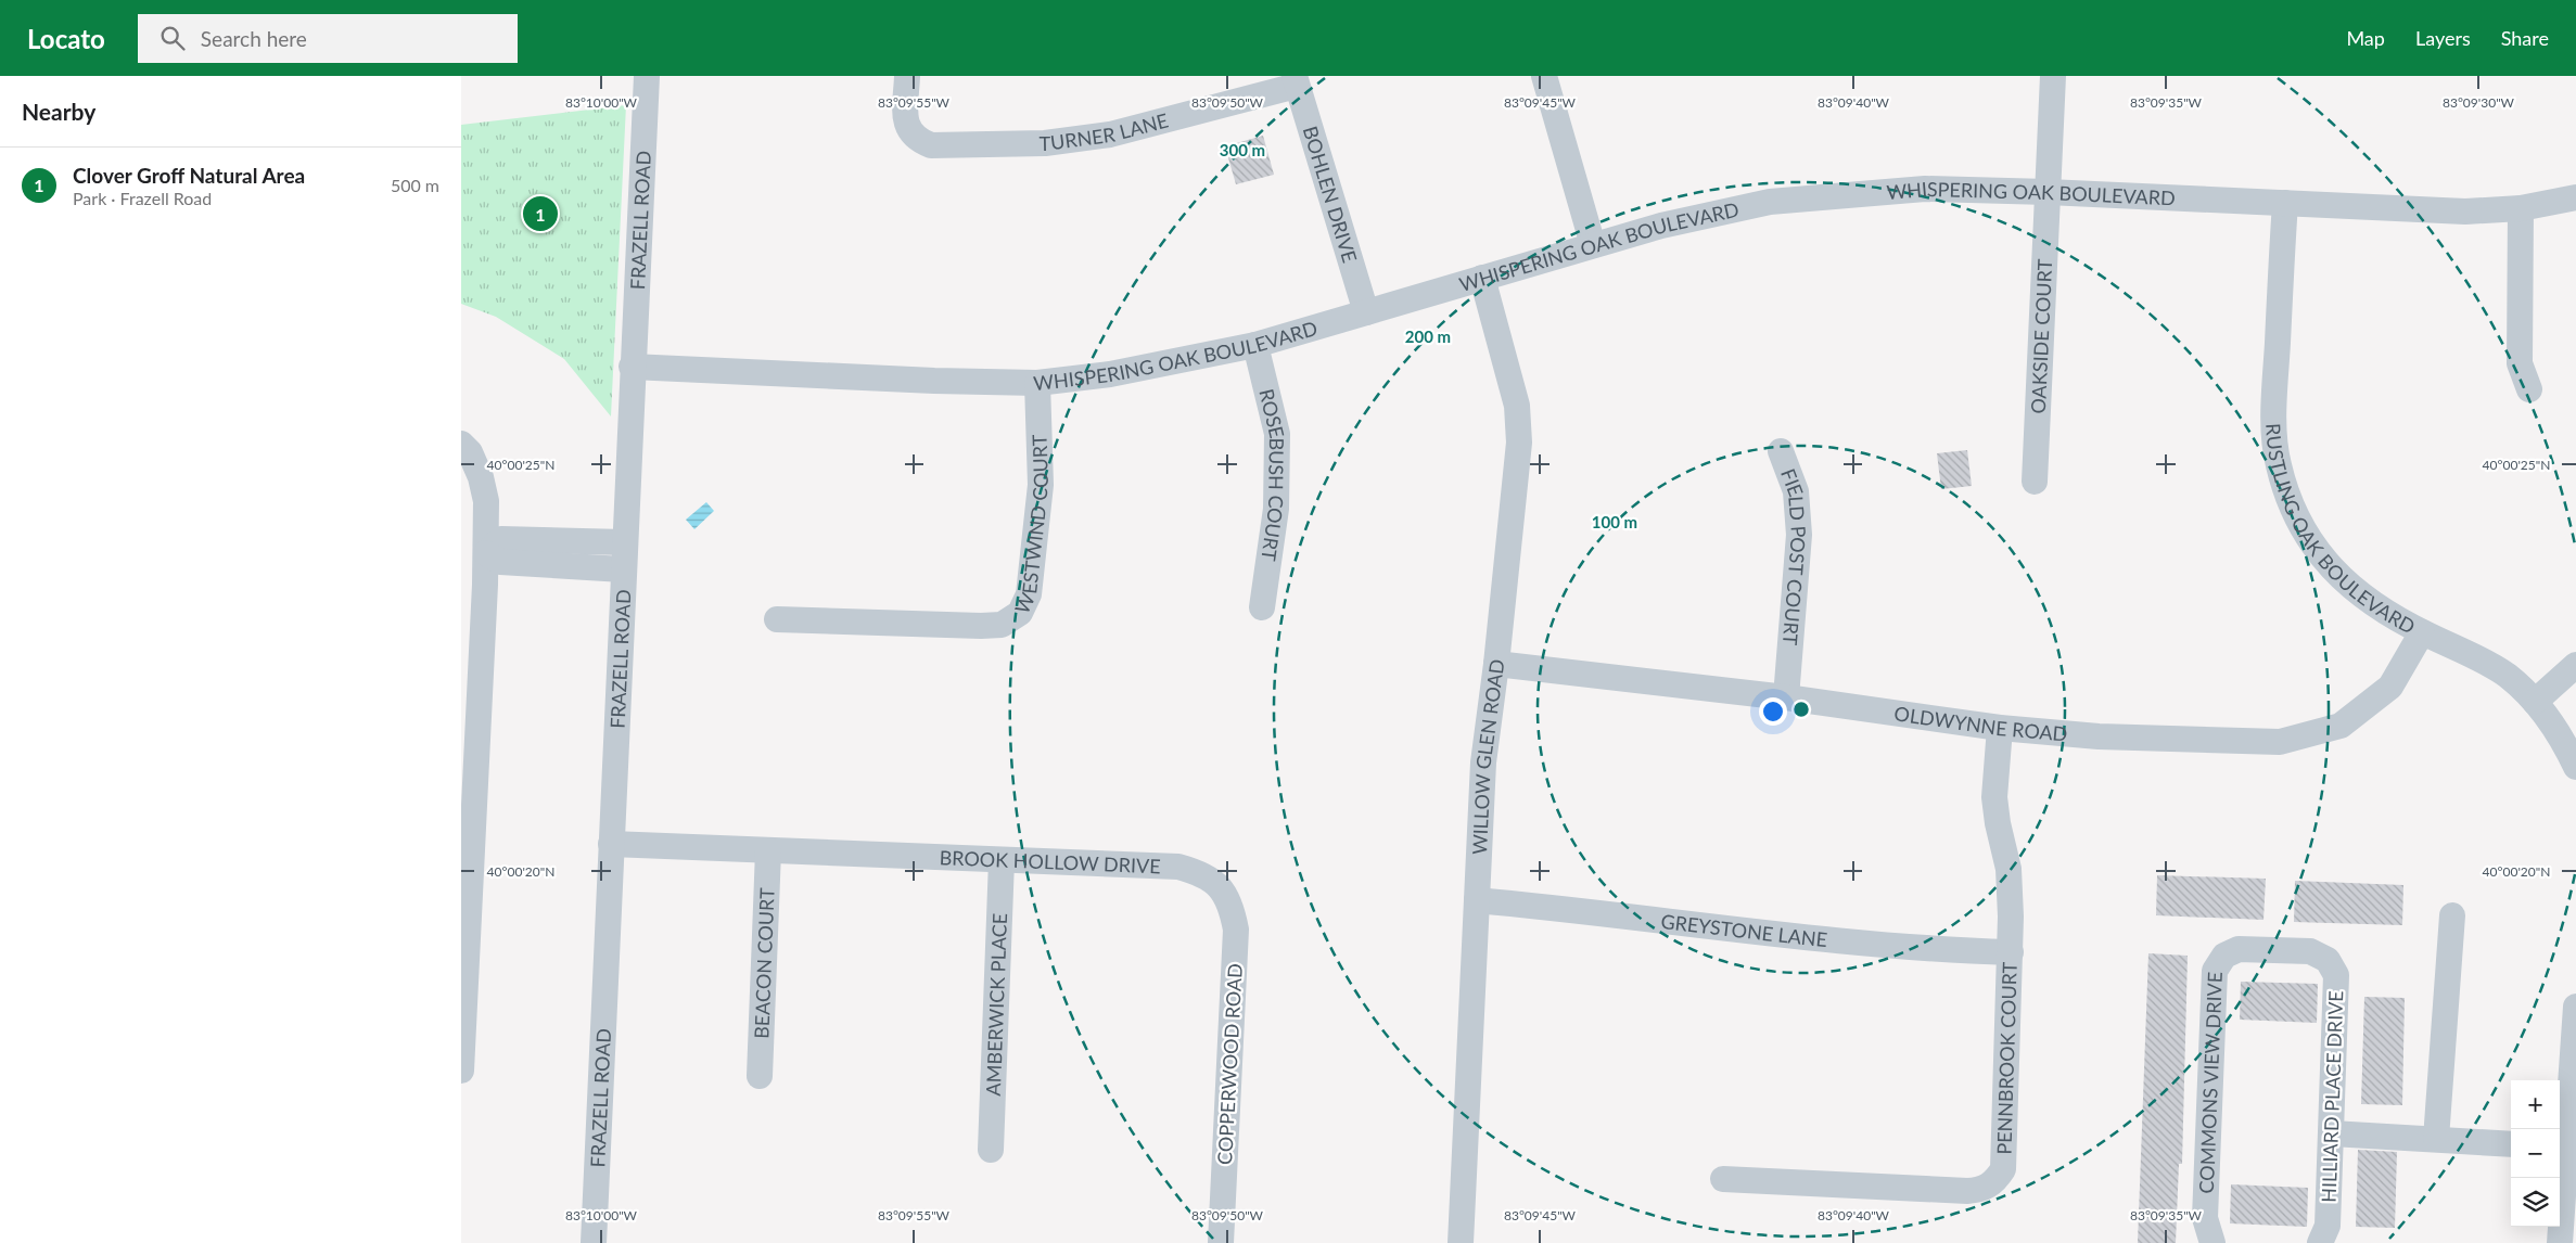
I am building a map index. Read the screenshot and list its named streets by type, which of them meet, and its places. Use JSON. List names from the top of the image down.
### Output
{
  "streets": {
    "street": [
      "TURNER LANE",
      "BOHLEN DRIVE",
      "WHISPERING OAK BOULEVARD",
      "FRAZELL ROAD",
      "OAKSIDE COURT",
      "ROSEBUSH COURT",
      "WESTWIND COURT",
      "RUSTLING OAK BOULEVARD",
      "FIELD POST COURT",
      "OLDWYNNE ROAD",
      "WILLOW GLEN ROAD",
      "BROOK HOLLOW DRIVE",
      "GREYSTONE LANE",
      "BEACON COURT",
      "AMBERWICK PLACE",
      "PENNBROOK COURT",
      "COPPERWOOD ROAD",
      "COMMONS VIEW DRIVE",
      "HILLIARD PLACE DRIVE"
    ]
  },
  "crossings": [
    ["TURNER LANE", "BOHLEN DRIVE"],
    ["BOHLEN DRIVE", "WHISPERING OAK BOULEVARD"],
    ["WHISPERING OAK BOULEVARD", "FRAZELL ROAD"],
    ["WHISPERING OAK BOULEVARD", "OAKSIDE COURT"],
    ["WHISPERING OAK BOULEVARD", "ROSEBUSH COURT"],
    ["WHISPERING OAK BOULEVARD", "WESTWIND COURT"],
    ["WHISPERING OAK BOULEVARD", "RUSTLING OAK BOULEVARD"],
    ["WHISPERING OAK BOULEVARD", "WILLOW GLEN ROAD"],
    ["FRAZELL ROAD", "BROOK HOLLOW DRIVE"],
    ["RUSTLING OAK BOULEVARD", "OLDWYNNE ROAD"],
    ["FIELD POST COURT", "OLDWYNNE ROAD"],
    ["OLDWYNNE ROAD", "WILLOW GLEN ROAD"],
    ["OLDWYNNE ROAD", "PENNBROOK COURT"],
    ["WILLOW GLEN ROAD", "GREYSTONE LANE"],
    ["BROOK HOLLOW DRIVE", "BEACON COURT"],
    ["BROOK HOLLOW DRIVE", "AMBERWICK PLACE"],
    ["BROOK HOLLOW DRIVE", "COPPERWOOD ROAD"],
    ["GREYSTONE LANE", "PENNBROOK COURT"],
    ["COMMONS VIEW DRIVE", "HILLIARD PLACE DRIVE"]
  ],
  "page": {
    "header": "Locato",
    "search": "Search here",
    "nav": ["Map", "Layers", "Share"],
    "heading": "Nearby",
    "list": [
      {
        "mark": "1",
        "name": "Clover Groff Natural Area",
        "note": "Park · Frazell Road",
        "value": "500 m"
      }
    ],
    "pins": "1",
    "map_buttons": ["+", "−"]
  },
  "coordinates": [
    "83°10'00\"W",
    "83°09'55\"W",
    "83°09'50\"W",
    "83°09'45\"W",
    "83°09'40\"W",
    "83°09'35\"W",
    "83°09'30\"W",
    "40°00'25\"N",
    "40°00'20\"N"
  ],
  "rings": ["300 m", "200 m", "100 m"]
}
